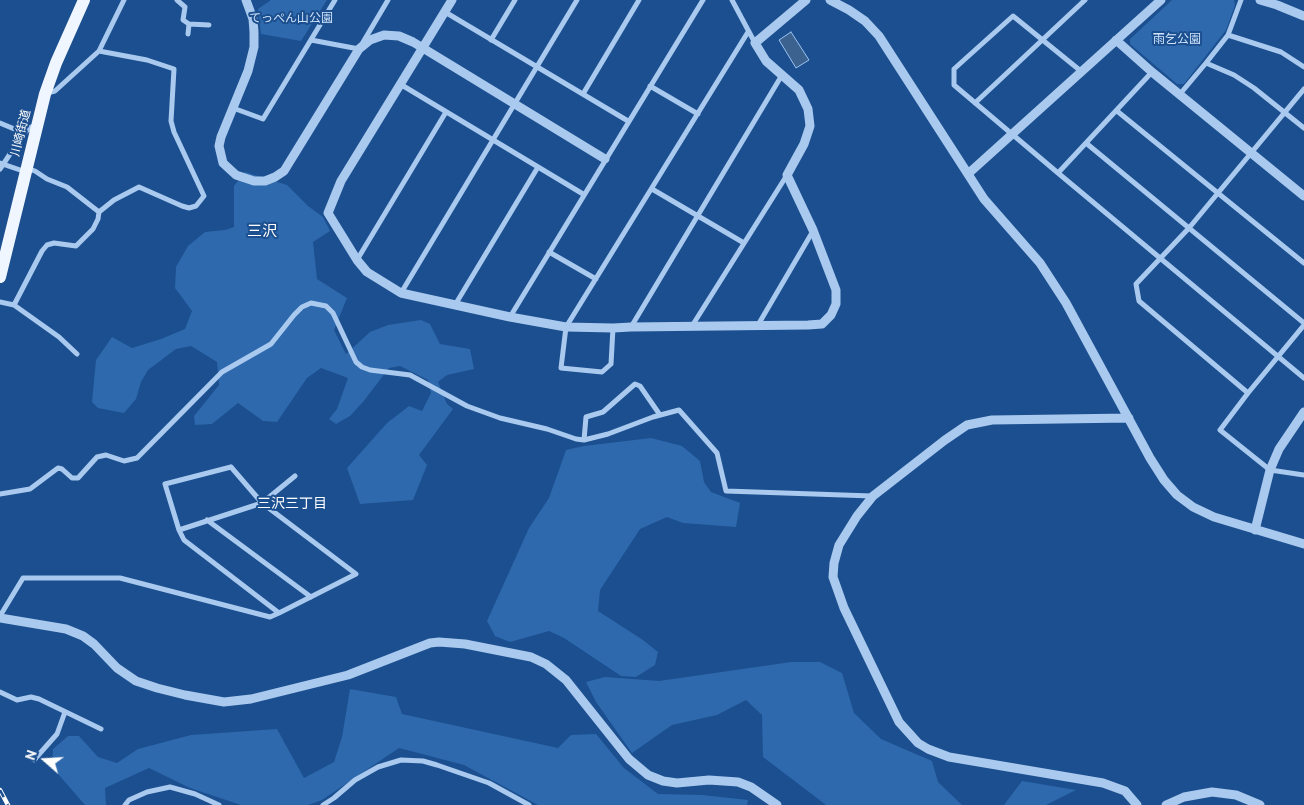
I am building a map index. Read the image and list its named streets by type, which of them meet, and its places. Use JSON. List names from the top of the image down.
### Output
{
  "streets": {
    "main road": ["川崎街道"]
  },
  "districts": ["三沢", "三沢三丁目"],
  "parks": ["てっぺん山公園", "雨乞公園"],
  "north": "left"
}
